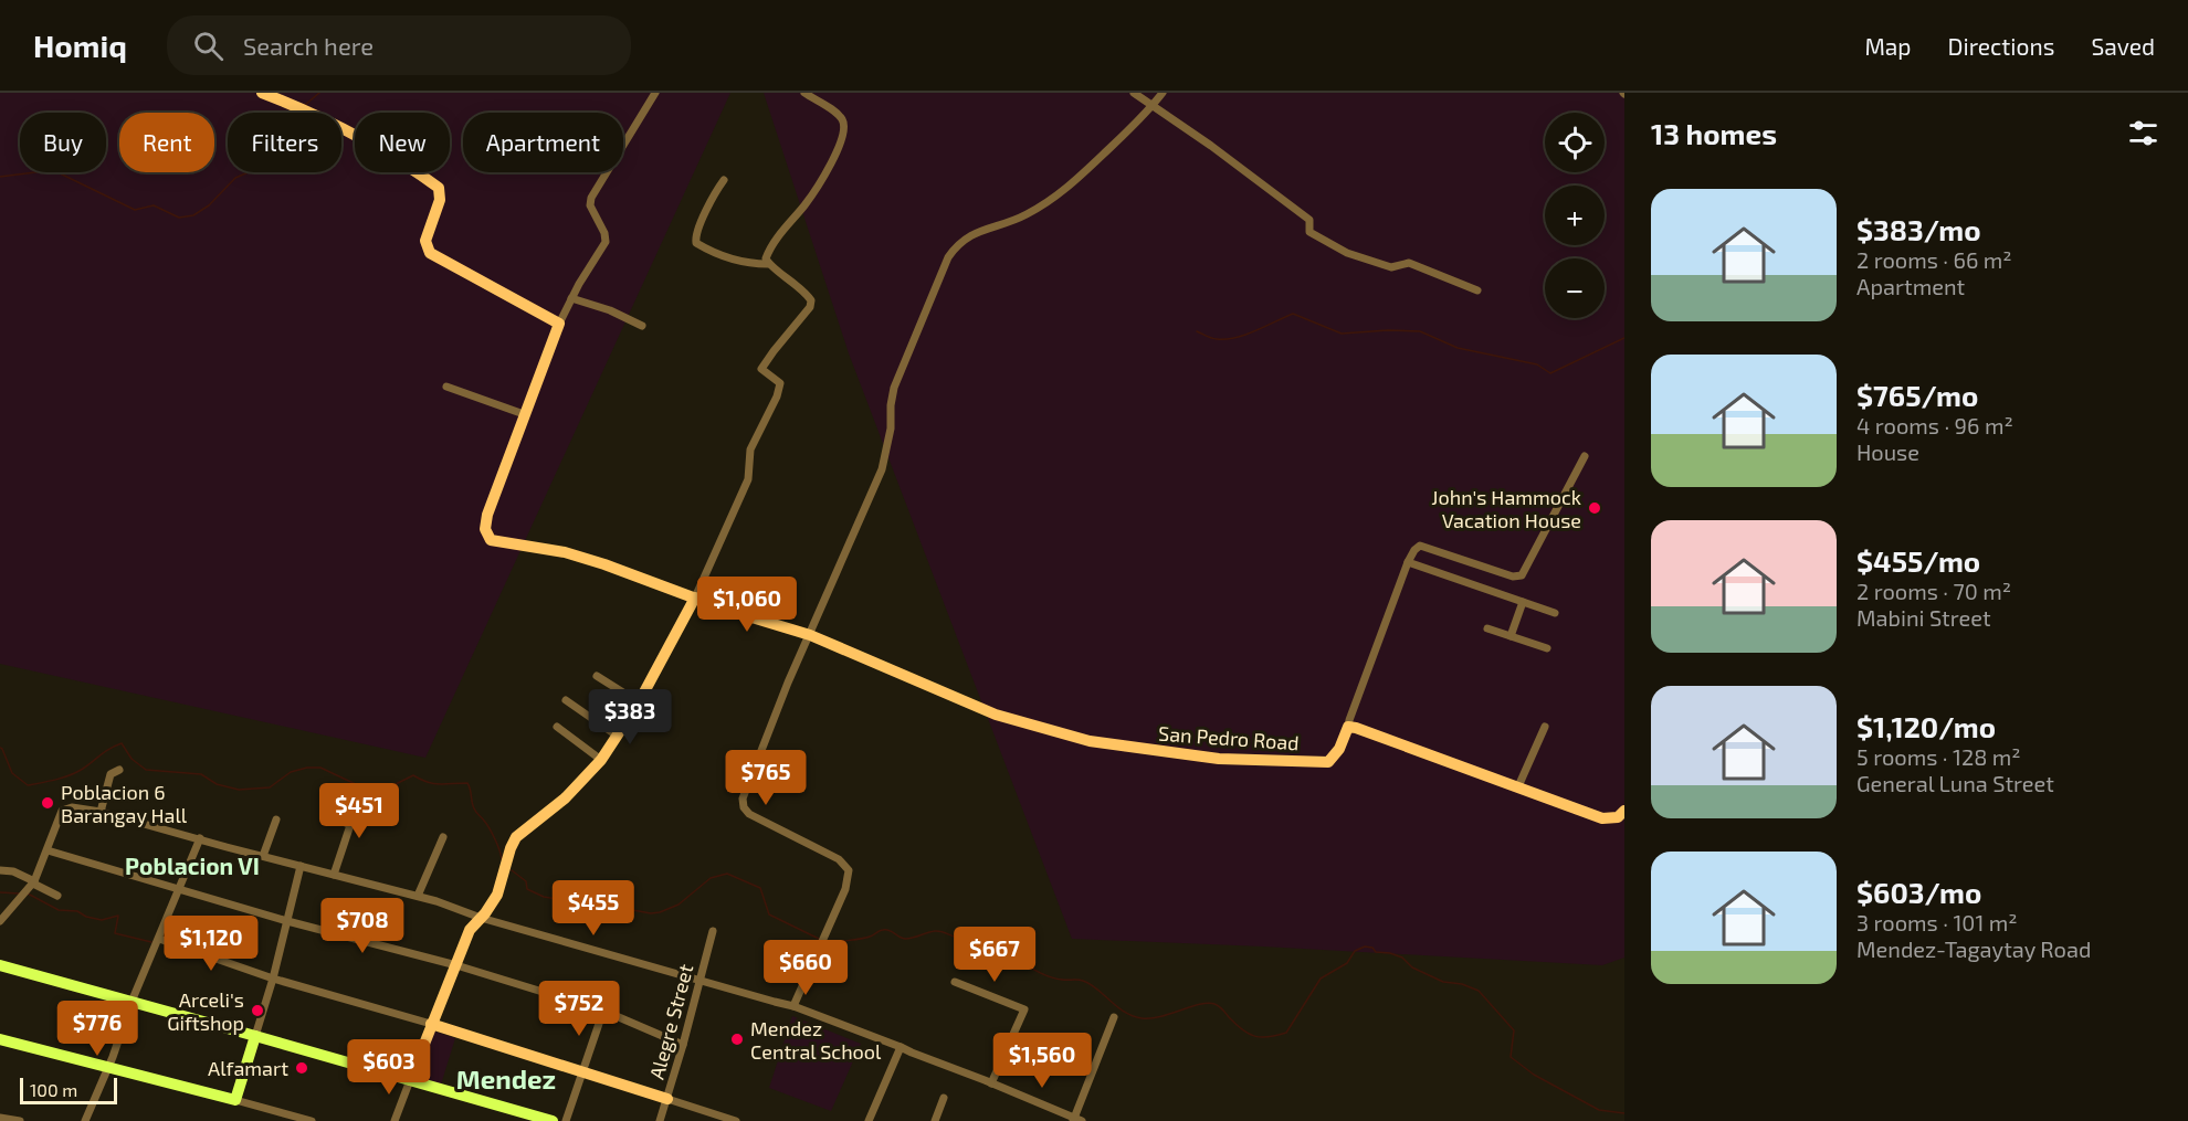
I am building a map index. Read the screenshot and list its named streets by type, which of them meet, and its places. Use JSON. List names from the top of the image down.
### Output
{
  "streets": {
    "street": ["San Pedro Road", "Alegre Street"]
  },
  "districts": ["Poblacion VI", "Mendez"],
  "places": [
    "John's Hammock Vacation House",
    "Poblacion 6 Barangay Hall",
    "Arceli's Giftshop",
    "Mendez Central School",
    "Alfamart"
  ],
  "scale_bar": "100 m",
  "page": {
    "header": "Homiq",
    "search": "Search here",
    "nav": ["Map", "Directions", "Saved"],
    "heading": "13 homes",
    "map_buttons": ["+", "−"],
    "chip": [
      "Buy",
      "Rent",
      "Filters",
      "New",
      "Apartment"
    ],
    "list": [
      {
        "name": "$383/mo",
        "note": "2 rooms · 66 m² · Apartment"
      },
      {
        "name": "$765/mo",
        "note": "4 rooms · 96 m² · House"
      },
      {
        "name": "$455/mo",
        "note": "2 rooms · 70 m² · Mabini Street"
      },
      {
        "name": "$1,120/mo",
        "note": "5 rooms · 128 m² · General Luna Street"
      },
      {
        "name": "$603/mo",
        "note": "3 rooms · 101 m² · Mendez-Tagaytay Road"
      }
    ],
    "price": [
      "$1,060",
      "$383",
      "$765",
      "$451",
      "$455",
      "$708",
      "$1,120",
      "$667",
      "$660",
      "$752",
      "$776",
      "$1,560",
      "$603"
    ],
    "scale": "100 m"
  }
}
